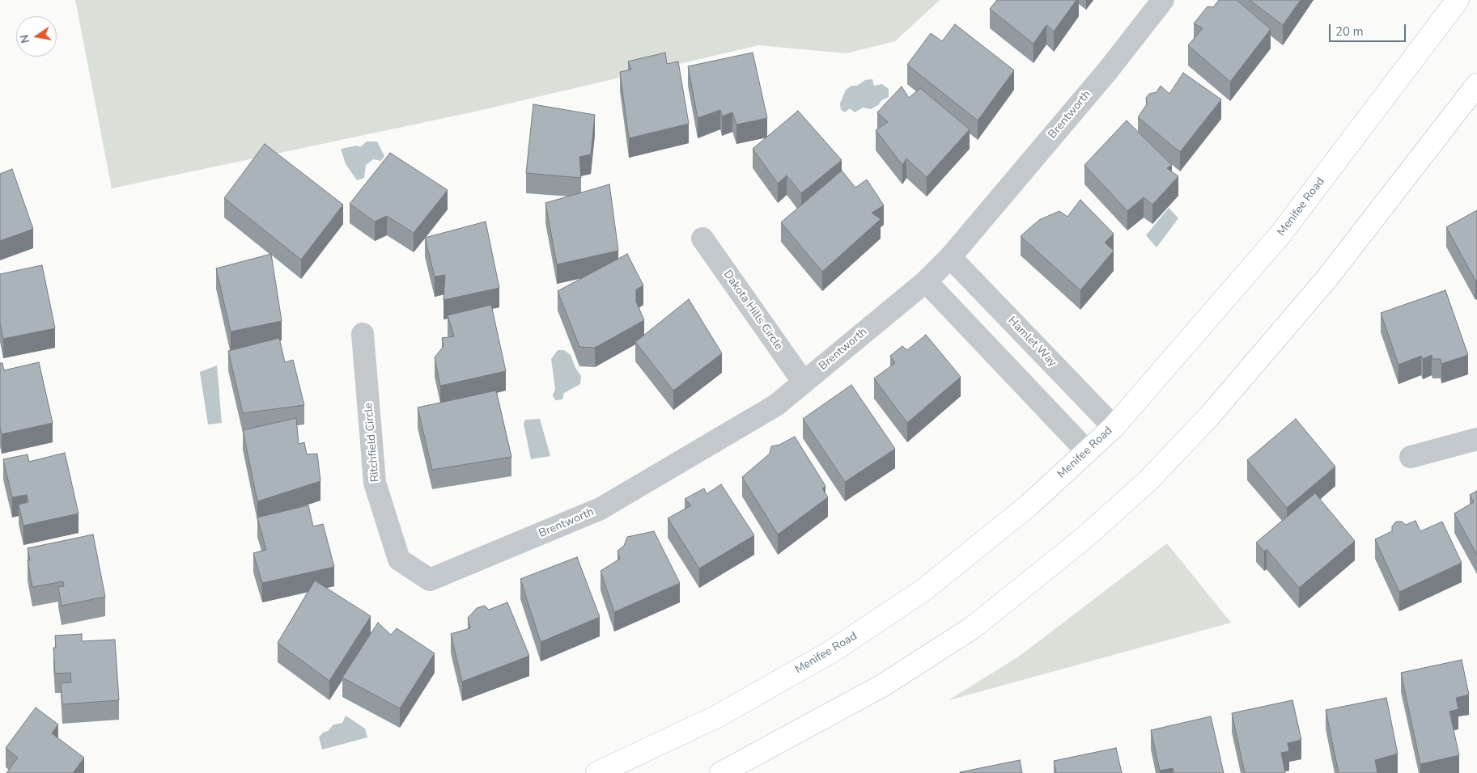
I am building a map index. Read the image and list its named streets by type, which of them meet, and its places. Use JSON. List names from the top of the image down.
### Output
{
  "streets": {
    "main road": ["Menifee Road"],
    "street": [
      "Brentworth",
      "Dakota Hills Circle",
      "Hamlet Way",
      "Ritchfield Circle"
    ]
  },
  "crossings": [
    ["Brentworth", "Dakota Hills Circle"],
    ["Brentworth", "Hamlet Way"],
    ["Brentworth", "Ritchfield Circle"],
    ["Menifee Road", "Hamlet Way"]
  ],
  "scale_bar": "20 m",
  "north": "left"
}
